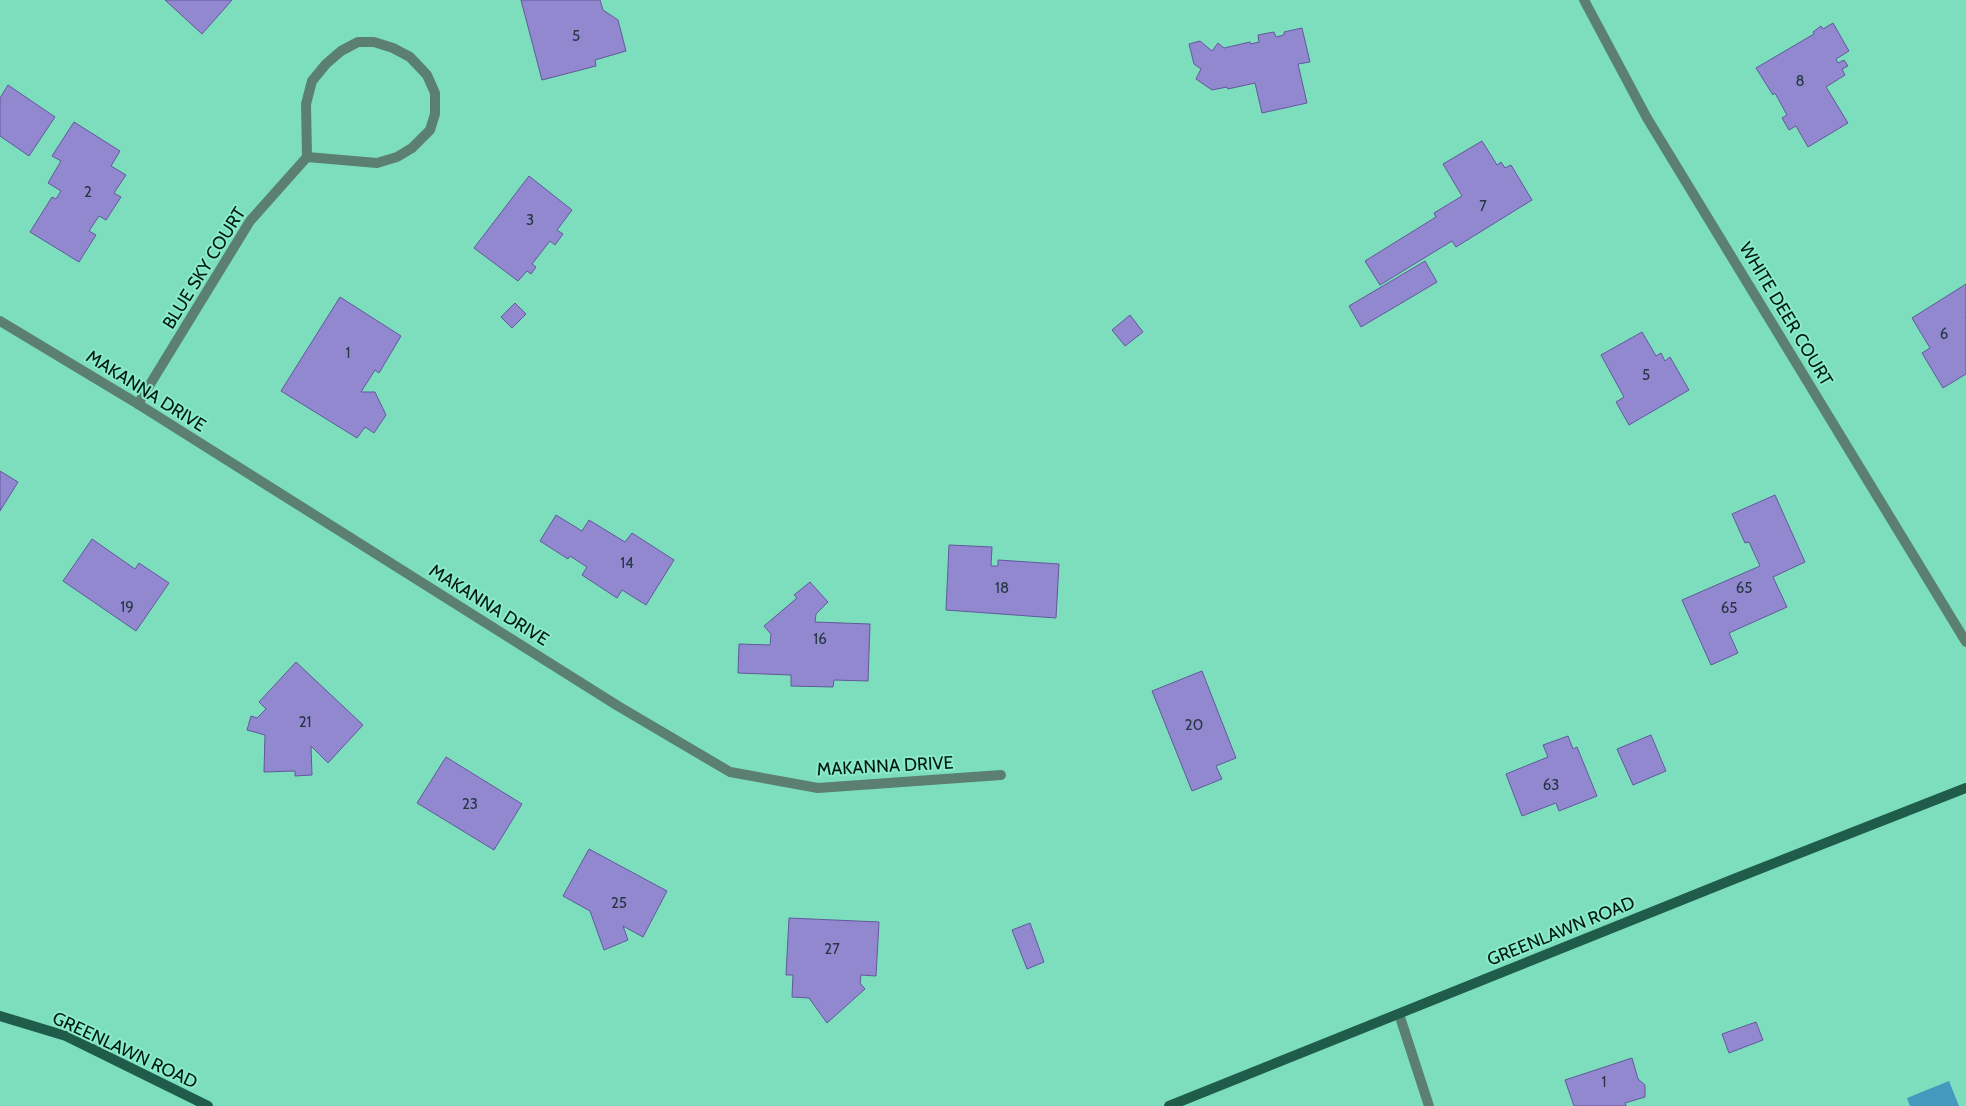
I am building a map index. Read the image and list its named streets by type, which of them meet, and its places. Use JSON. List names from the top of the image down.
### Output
{
  "streets": {
    "main road": ["GREENLAWN ROAD"],
    "street": ["BLUE SKY COURT", "WHITE DEER COURT", "MAKANNA DRIVE"]
  },
  "crossings": [
    ["BLUE SKY COURT", "MAKANNA DRIVE"]
  ],
  "house_numbers": [
    "5",
    "8",
    "2",
    "7",
    "3",
    "6",
    "1",
    "5",
    "14",
    "18",
    "65",
    "19",
    "65",
    "16",
    "21",
    "20",
    "63",
    "23",
    "25",
    "27",
    "1"
  ]
}
